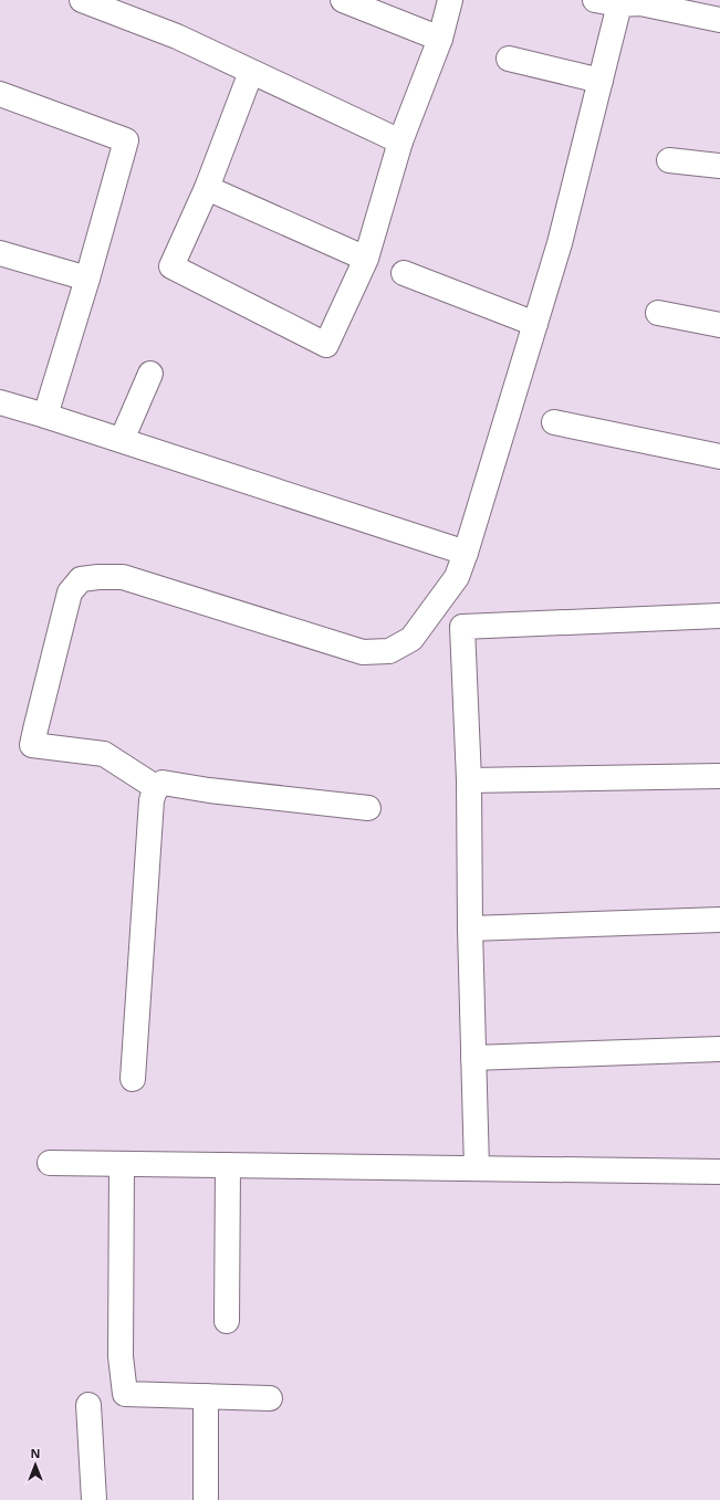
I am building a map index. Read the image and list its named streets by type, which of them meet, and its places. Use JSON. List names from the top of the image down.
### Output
{
  "north": "top"
}
